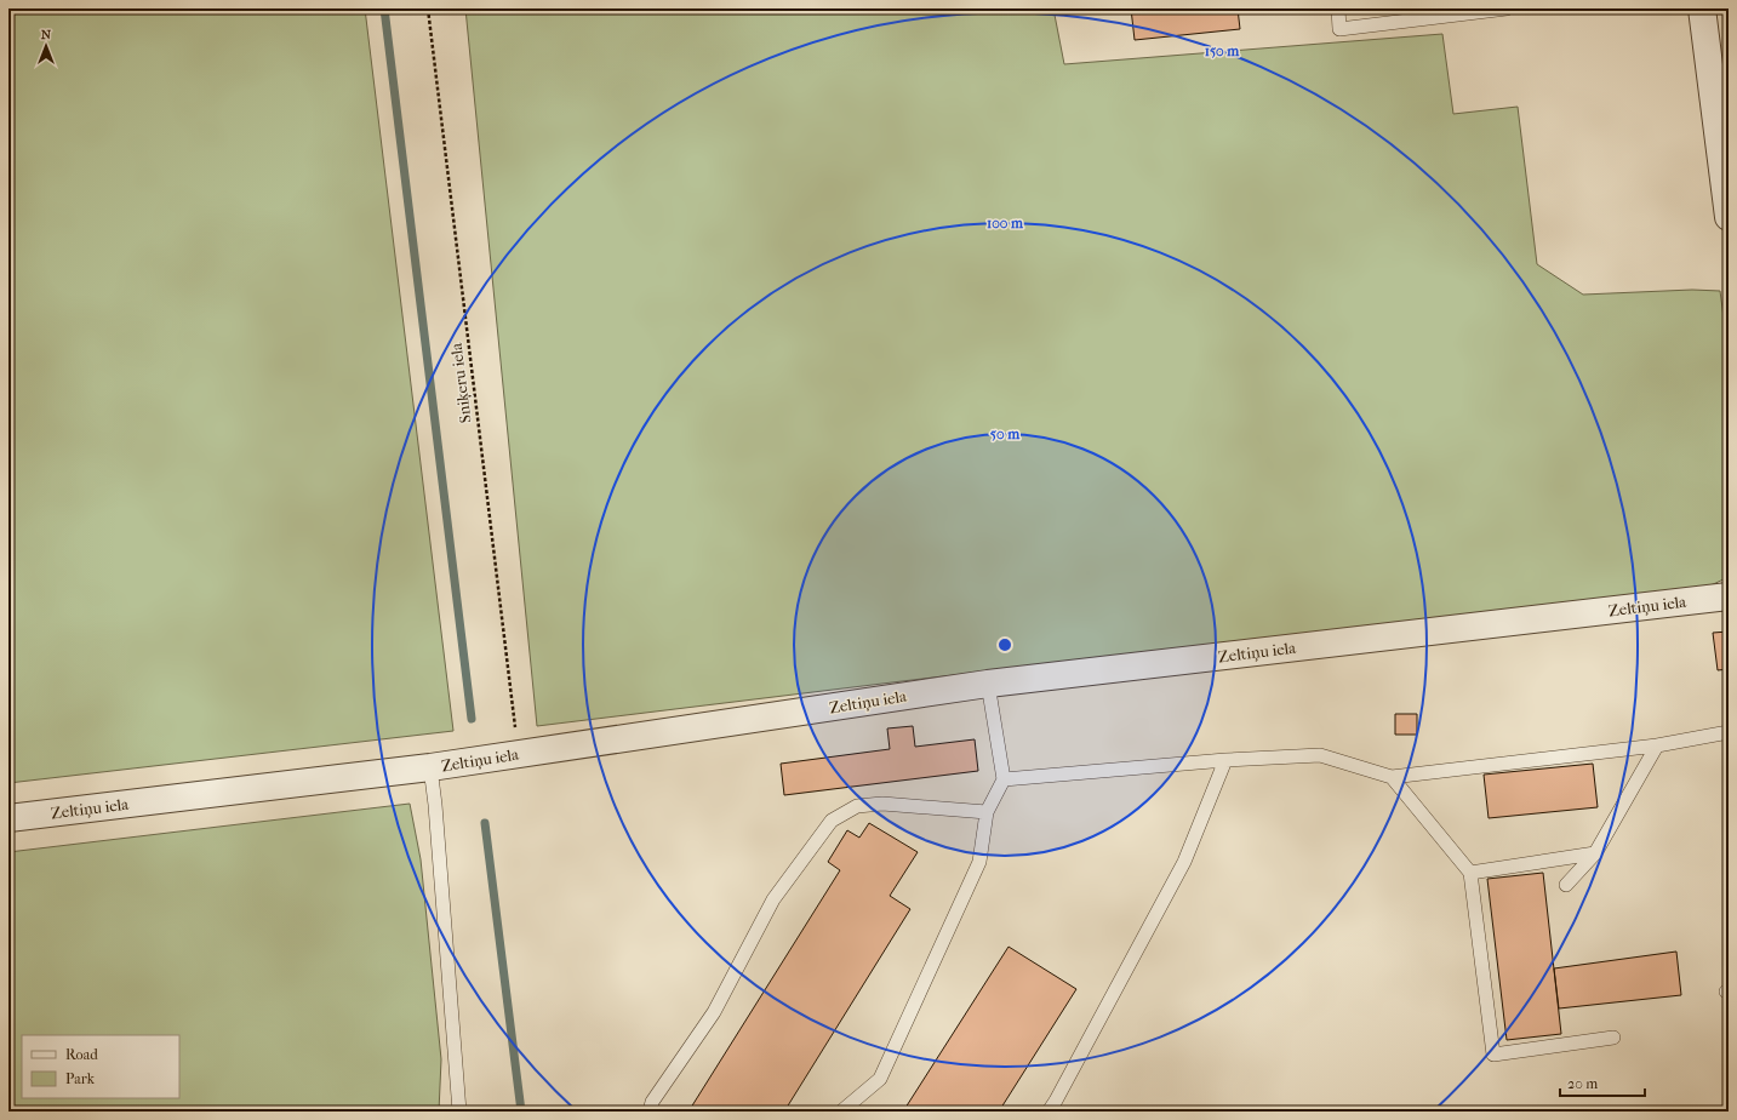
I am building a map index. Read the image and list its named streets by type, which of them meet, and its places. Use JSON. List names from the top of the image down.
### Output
{
  "streets": {
    "street": ["Zeltiņu iela"],
    "path": ["Sniķeru iela"]
  },
  "crossings": [
    ["Sniķeru iela", "Zeltiņu iela"]
  ],
  "legend": ["Road", "Park"],
  "scale_bar": "20 m",
  "north": "top",
  "rings": ["150 m", "100 m", "50 m"]
}
